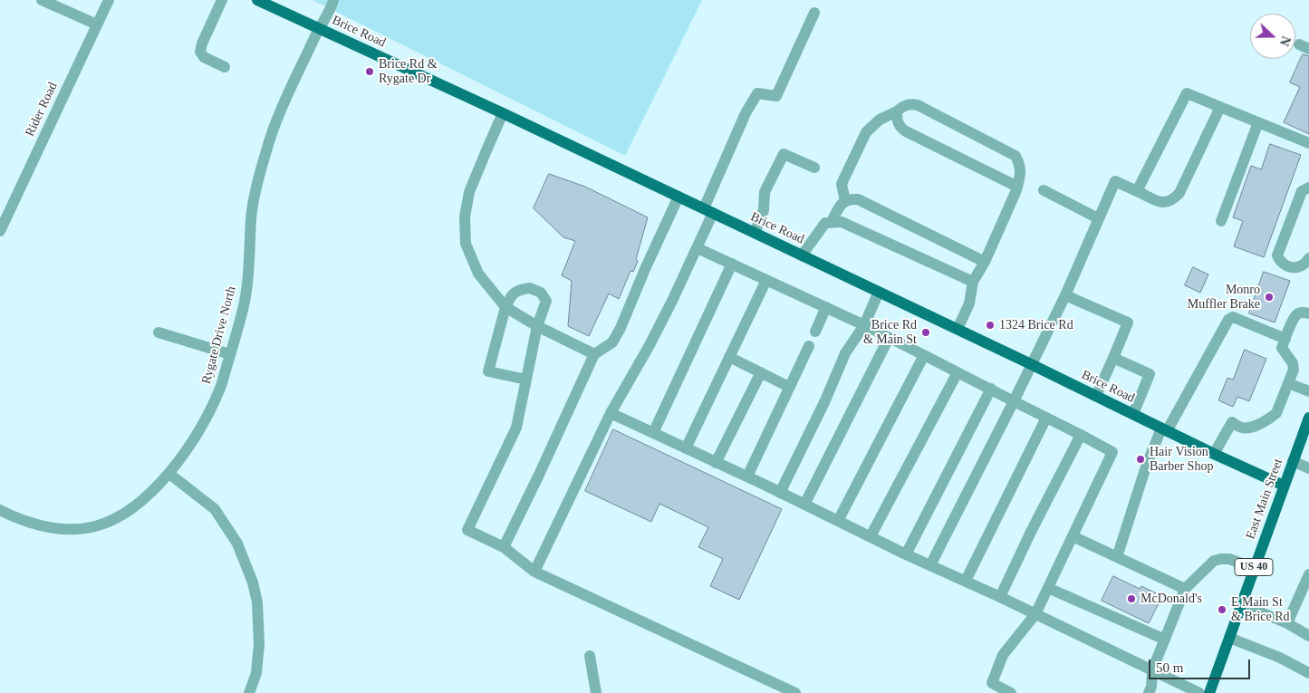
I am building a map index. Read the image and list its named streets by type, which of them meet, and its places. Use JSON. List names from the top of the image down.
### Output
{
  "streets": {
    "main road": ["Brice Road", "East Main Street", "US 40"],
    "street": ["Rider Road", "Rygate Drive North"]
  },
  "crossings": [
    ["Brice Road", "Rygate Drive North"],
    ["Brice Road", "East Main Street"]
  ],
  "places": [
    "Brice Rd & Rygate Dr",
    "Monro Muffler Brake",
    "1324 Brice Rd",
    "Brice Rd & Main St",
    "Hair Vision Barber Shop",
    "McDonald's",
    "E Main St & Brice Rd"
  ],
  "scale_bar": "50 m",
  "north": "right"
}
